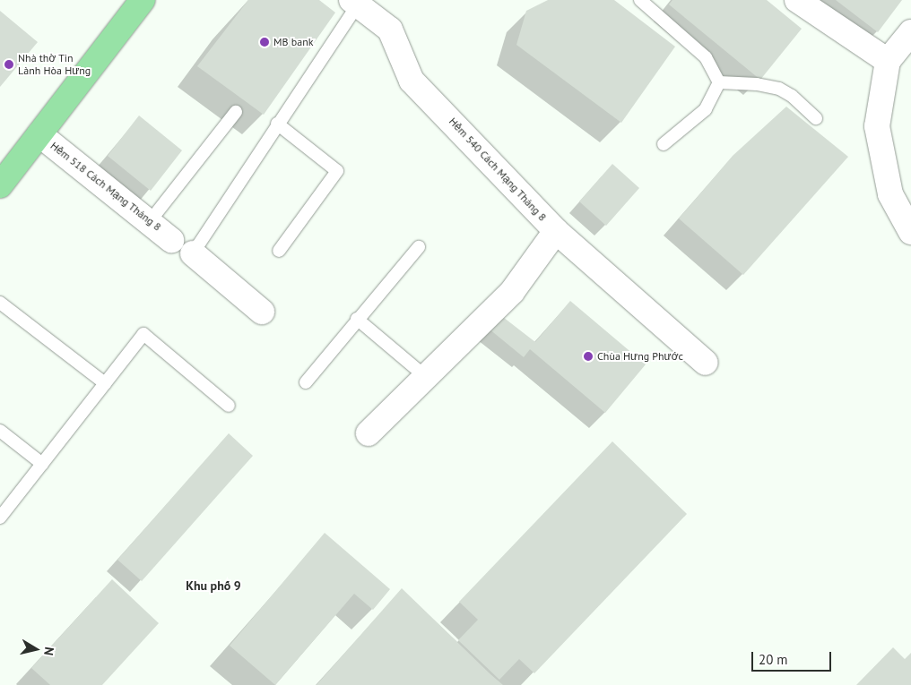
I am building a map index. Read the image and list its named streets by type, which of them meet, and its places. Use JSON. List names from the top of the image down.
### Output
{
  "streets": {
    "street": ["Hẻm 540 Cách Mạng Tháng 8", "Hẻm 518 Cách Mạng Tháng 8"]
  },
  "districts": ["Khu phố 9"],
  "places": ["MB bank", "Nhà thờ Tin Lành Hòa Hưng", "Chùa Hưng Phước"],
  "scale_bar": "20 m",
  "north": "right"
}
